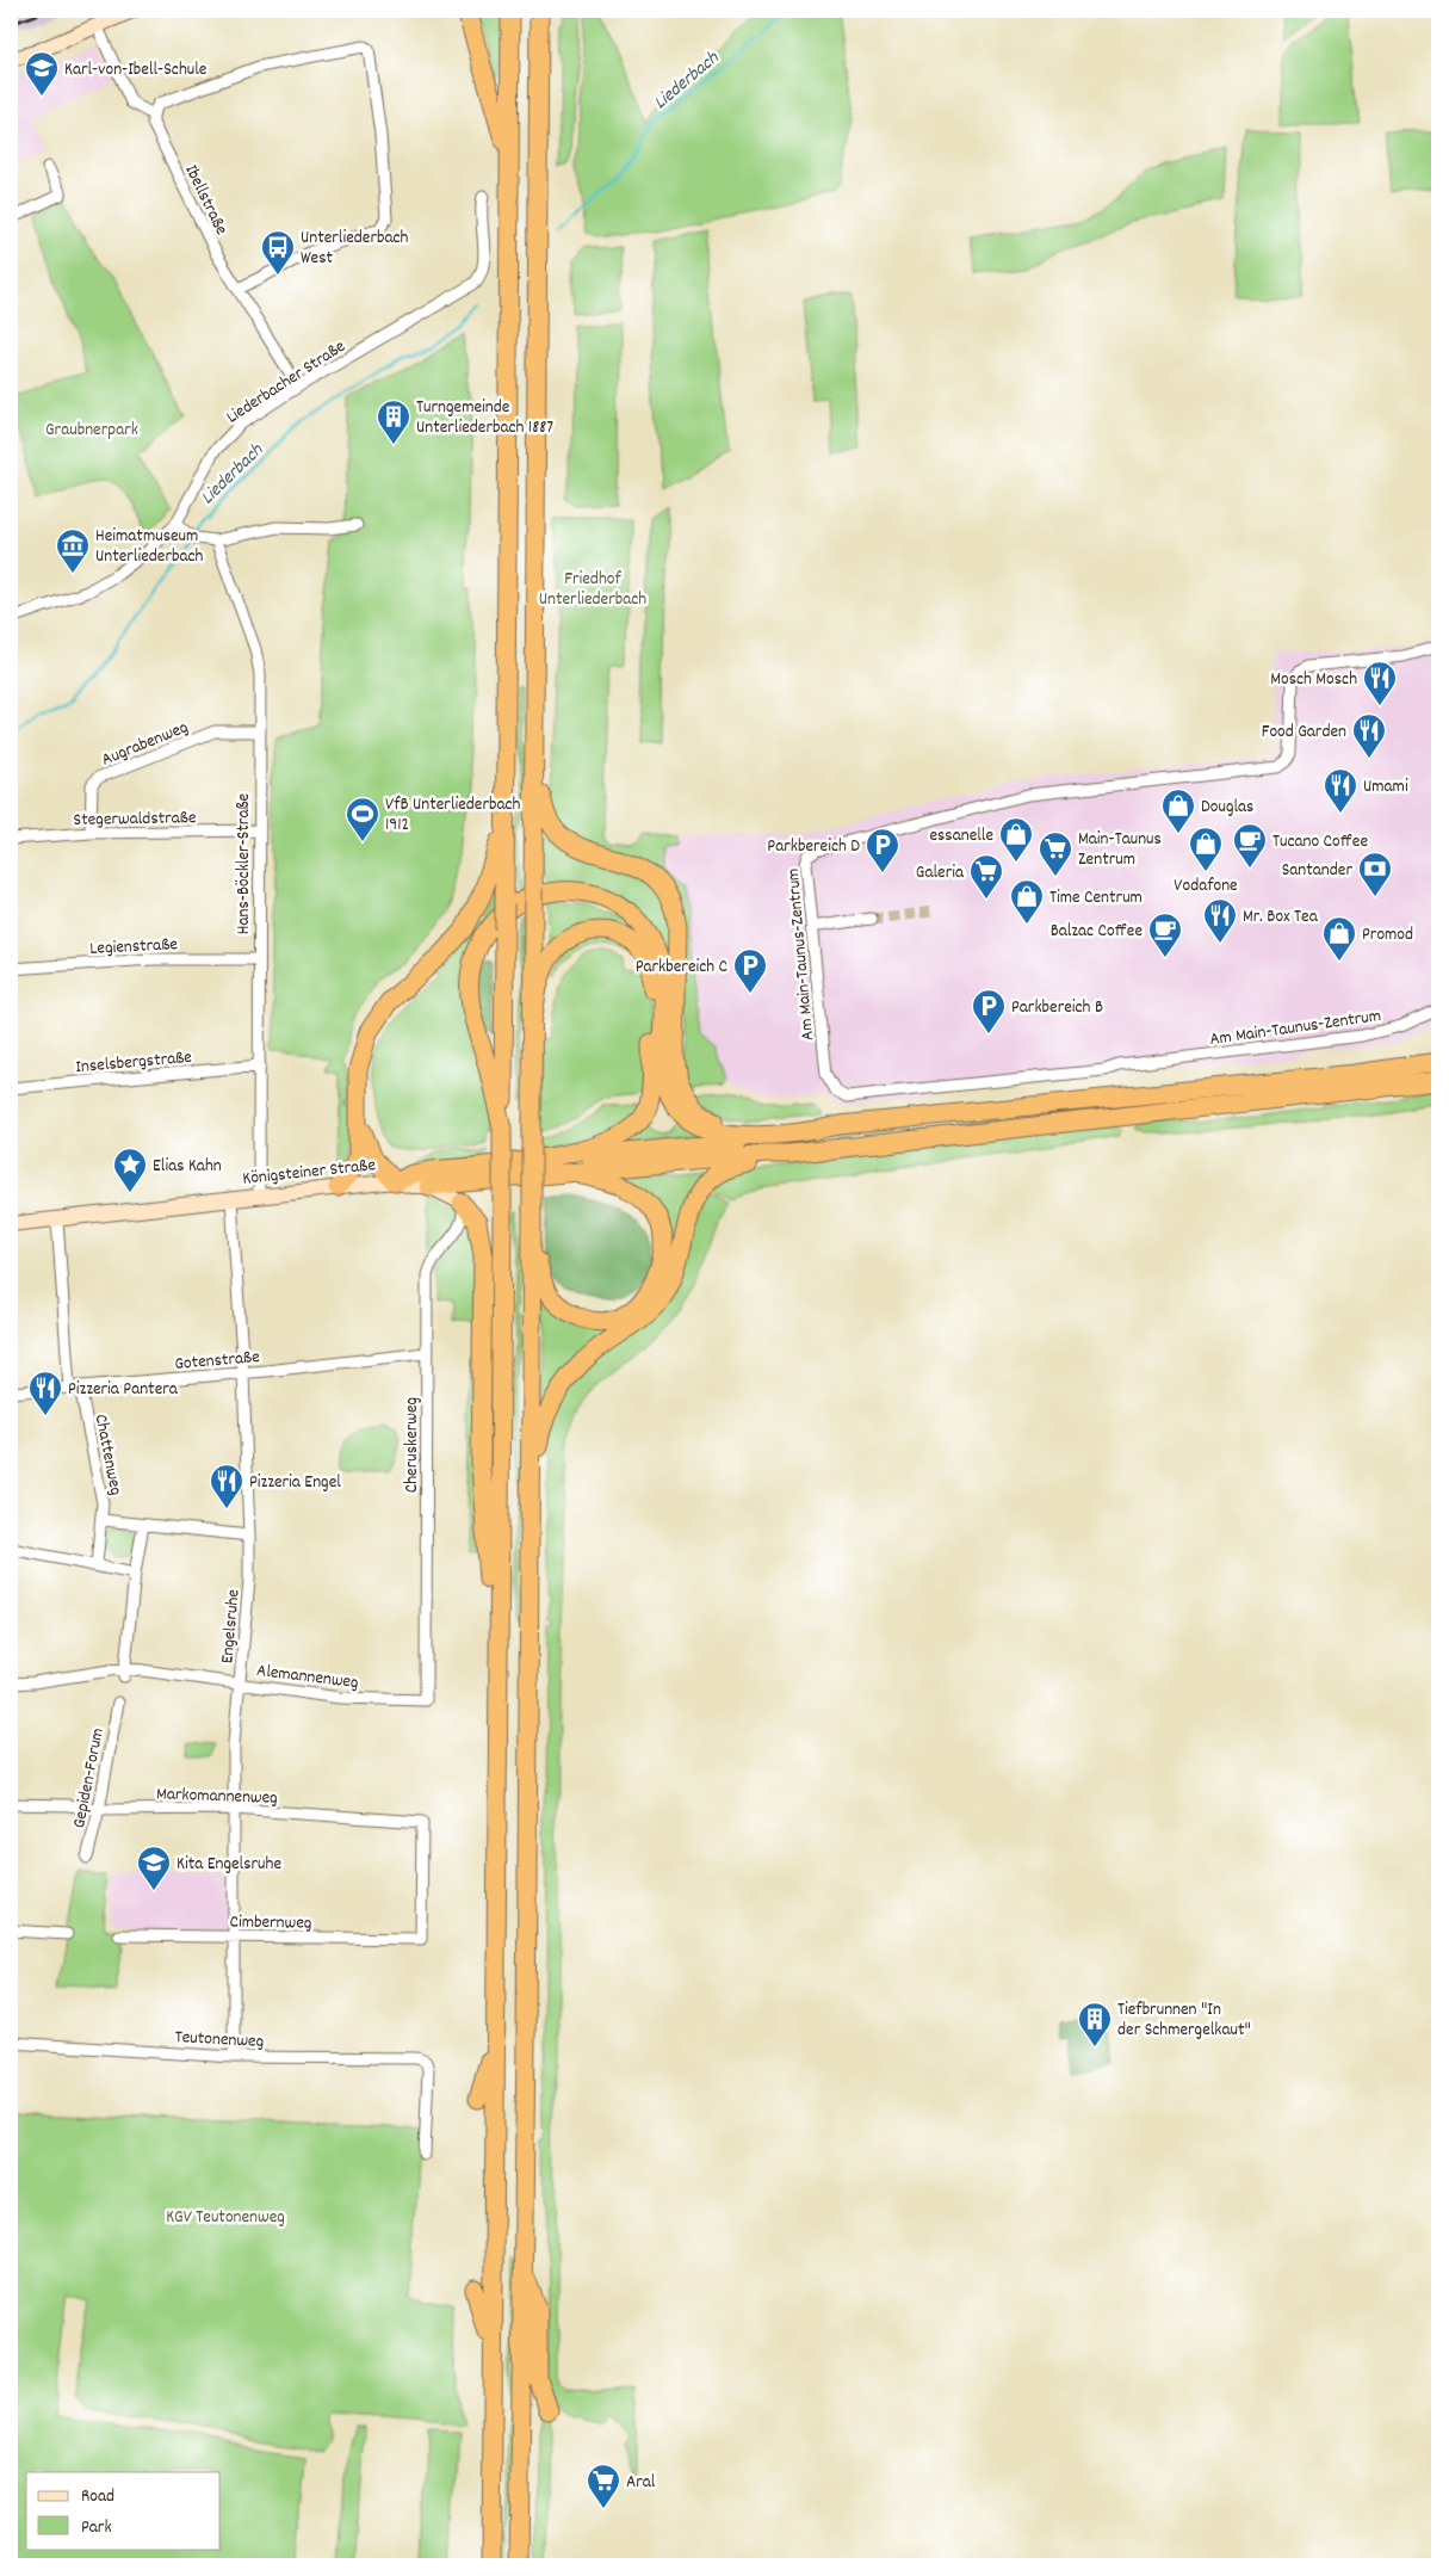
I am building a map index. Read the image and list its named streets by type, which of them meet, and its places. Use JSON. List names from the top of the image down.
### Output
{
  "streets": {
    "main road": ["Königsteiner Straße"],
    "street": [
      "Ibellstraße",
      "Liederbacher Straße",
      "Augrabenweg",
      "Stegerwaldstraße",
      "Hans-Böckler-Straße",
      "Legienstraße",
      "Am Main-Taunus-Zentrum",
      "Inselsbergstraße",
      "Gotenstraße",
      "Cheruskerweg",
      "Chattenweg",
      "Engelsruhe",
      "Alemannenweg",
      "Gepiden-Forum",
      "Markomannenweg",
      "Cimbernweg",
      "Teutonenweg"
    ]
  },
  "crossings": [
    ["Ibellstraße", "Liederbacher Straße"],
    ["Augrabenweg", "Stegerwaldstraße"],
    ["Augrabenweg", "Hans-Böckler-Straße"],
    ["Stegerwaldstraße", "Hans-Böckler-Straße"],
    ["Hans-Böckler-Straße", "Legienstraße"],
    ["Hans-Böckler-Straße", "Inselsbergstraße"],
    ["Hans-Böckler-Straße", "Königsteiner Straße"],
    ["Königsteiner Straße", "Cheruskerweg"],
    ["Königsteiner Straße", "Chattenweg"],
    ["Königsteiner Straße", "Engelsruhe"],
    ["Gotenstraße", "Cheruskerweg"],
    ["Gotenstraße", "Chattenweg"],
    ["Gotenstraße", "Engelsruhe"],
    ["Cheruskerweg", "Alemannenweg"],
    ["Engelsruhe", "Alemannenweg"],
    ["Engelsruhe", "Markomannenweg"],
    ["Engelsruhe", "Cimbernweg"],
    ["Engelsruhe", "Teutonenweg"],
    ["Gepiden-Forum", "Markomannenweg"],
    ["Markomannenweg", "Cimbernweg"]
  ],
  "water": ["Liederbach"],
  "parks": ["Graubnerpark", "Friedhof Unterliederbach", "KGV Teutonenweg"],
  "places": {
    "school or university": ["Karl-von-Ibell-Schule", "Kita Engelsruhe"],
    "bus stop": ["Unterliederbach West"],
    "building": ["Turngemeinde Unterliederbach 1887", "Tiefbrunnen \"In der Schmergelkaut\""],
    "museum": ["Heimatmuseum Unterliederbach"],
    "restaurant": [
      "Mosch Mosch",
      "Food Garden",
      "Umami",
      "Mr. Box Tea",
      "Pizzeria Pantera",
      "Pizzeria Engel"
    ],
    "shop": [
      "Douglas",
      "essanelle",
      "Vodafone",
      "Time Centrum",
      "Promod"
    ],
    "sports": ["VfB Unterliederbach 1912"],
    "cafe": ["Tucano Coffee", "Balzac Coffee"],
    "parking": ["Parkbereich D", "Parkbereich C", "Parkbereich B"],
    "supermarket": ["Main-Taunus Zentrum", "Galeria", "Aral"],
    "bank": ["Santander"],
    "place": ["Elias Kahn"]
  },
  "legend": ["Road", "Park"]
}
